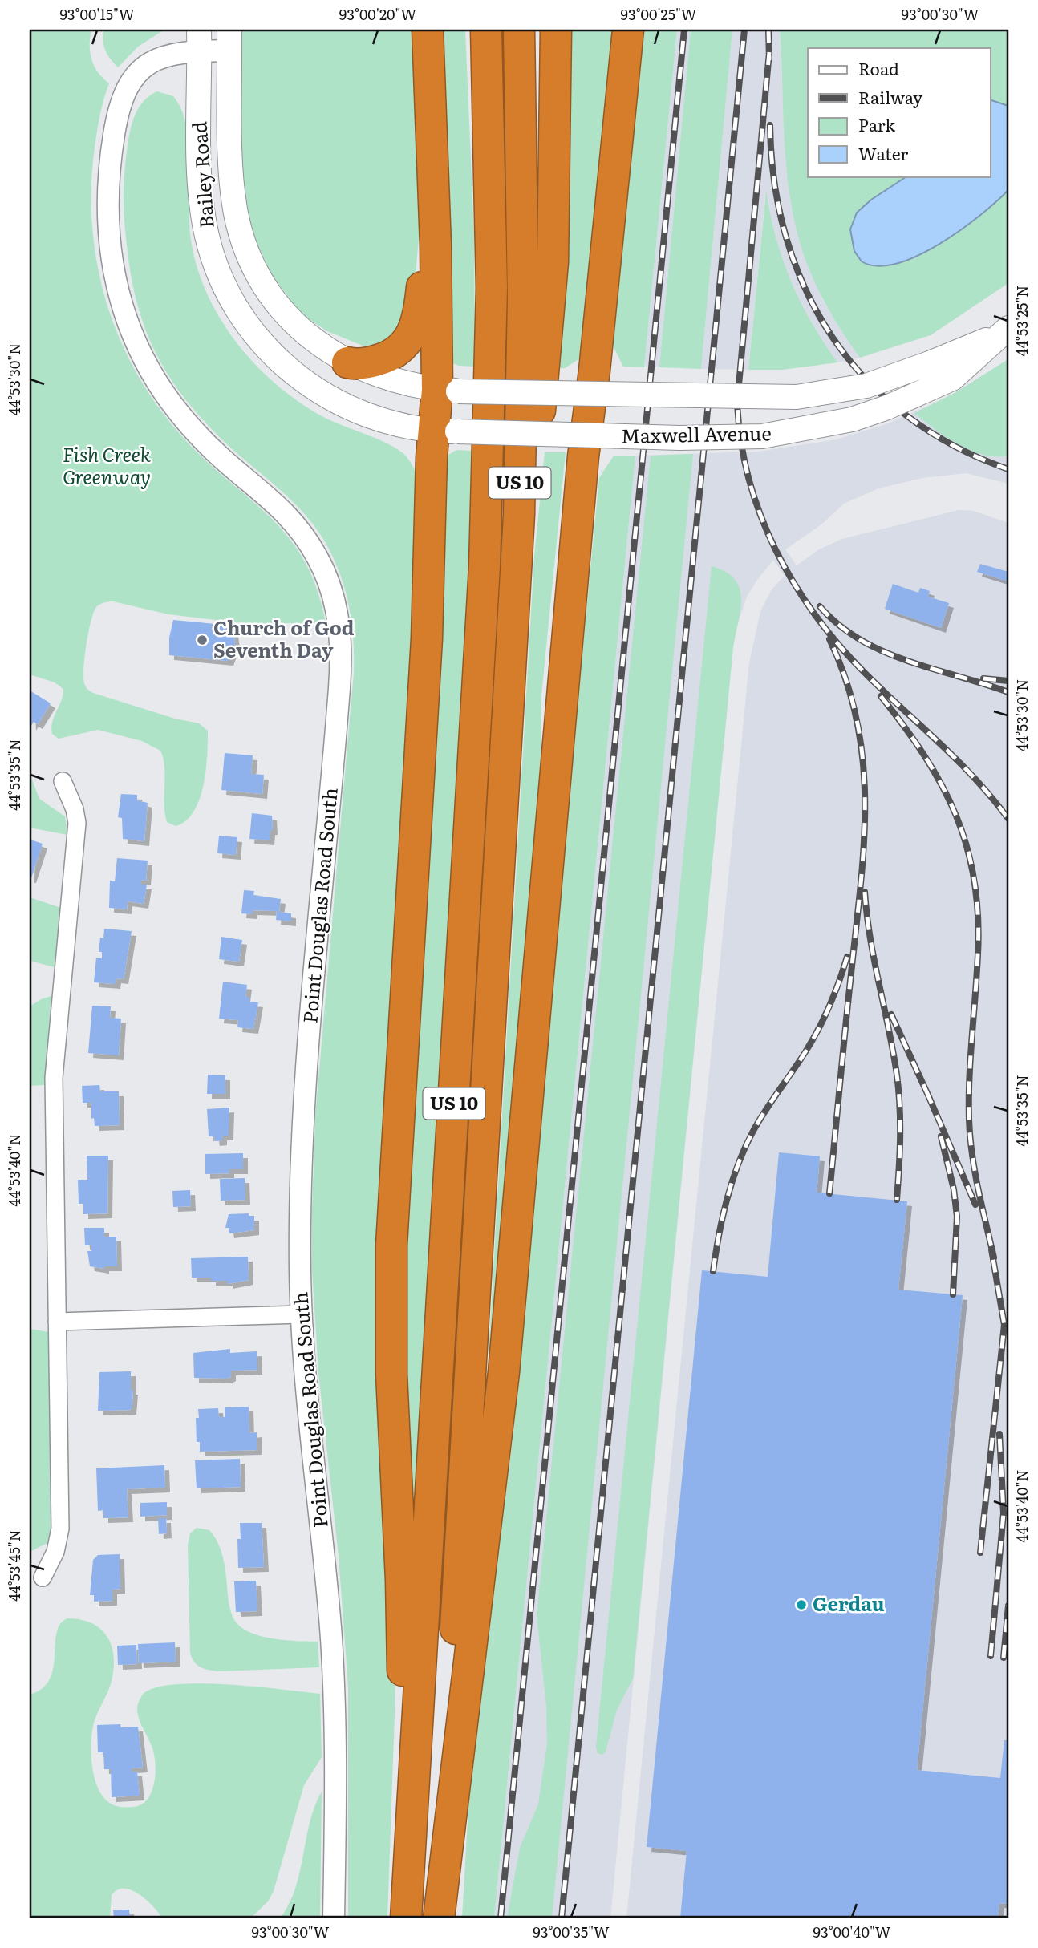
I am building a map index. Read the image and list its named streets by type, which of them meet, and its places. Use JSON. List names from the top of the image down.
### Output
{
  "streets": {
    "highway": ["US 10"],
    "main road": ["Bailey Road", "Maxwell Avenue"],
    "street": ["Point Douglas Road South"]
  },
  "crossings": [
    ["Bailey Road", "Maxwell Avenue"],
    ["Bailey Road", "Point Douglas Road South"]
  ],
  "parks": ["Fish Creek Greenway"],
  "places": ["Church of God Seventh Day", "Gerdau"],
  "legend": [
    "Road",
    "Railway",
    "Park",
    "Water"
  ],
  "coordinates": [
    "93°00'15\"W",
    "93°00'20\"W",
    "93°00'25\"W",
    "93°00'30\"W",
    "44°53'25\"N",
    "44°53'30\"N",
    "44°53'35\"N",
    "44°53'40\"N",
    "44°53'45\"N",
    "93°00'35\"W",
    "93°00'40\"W"
  ]
}
